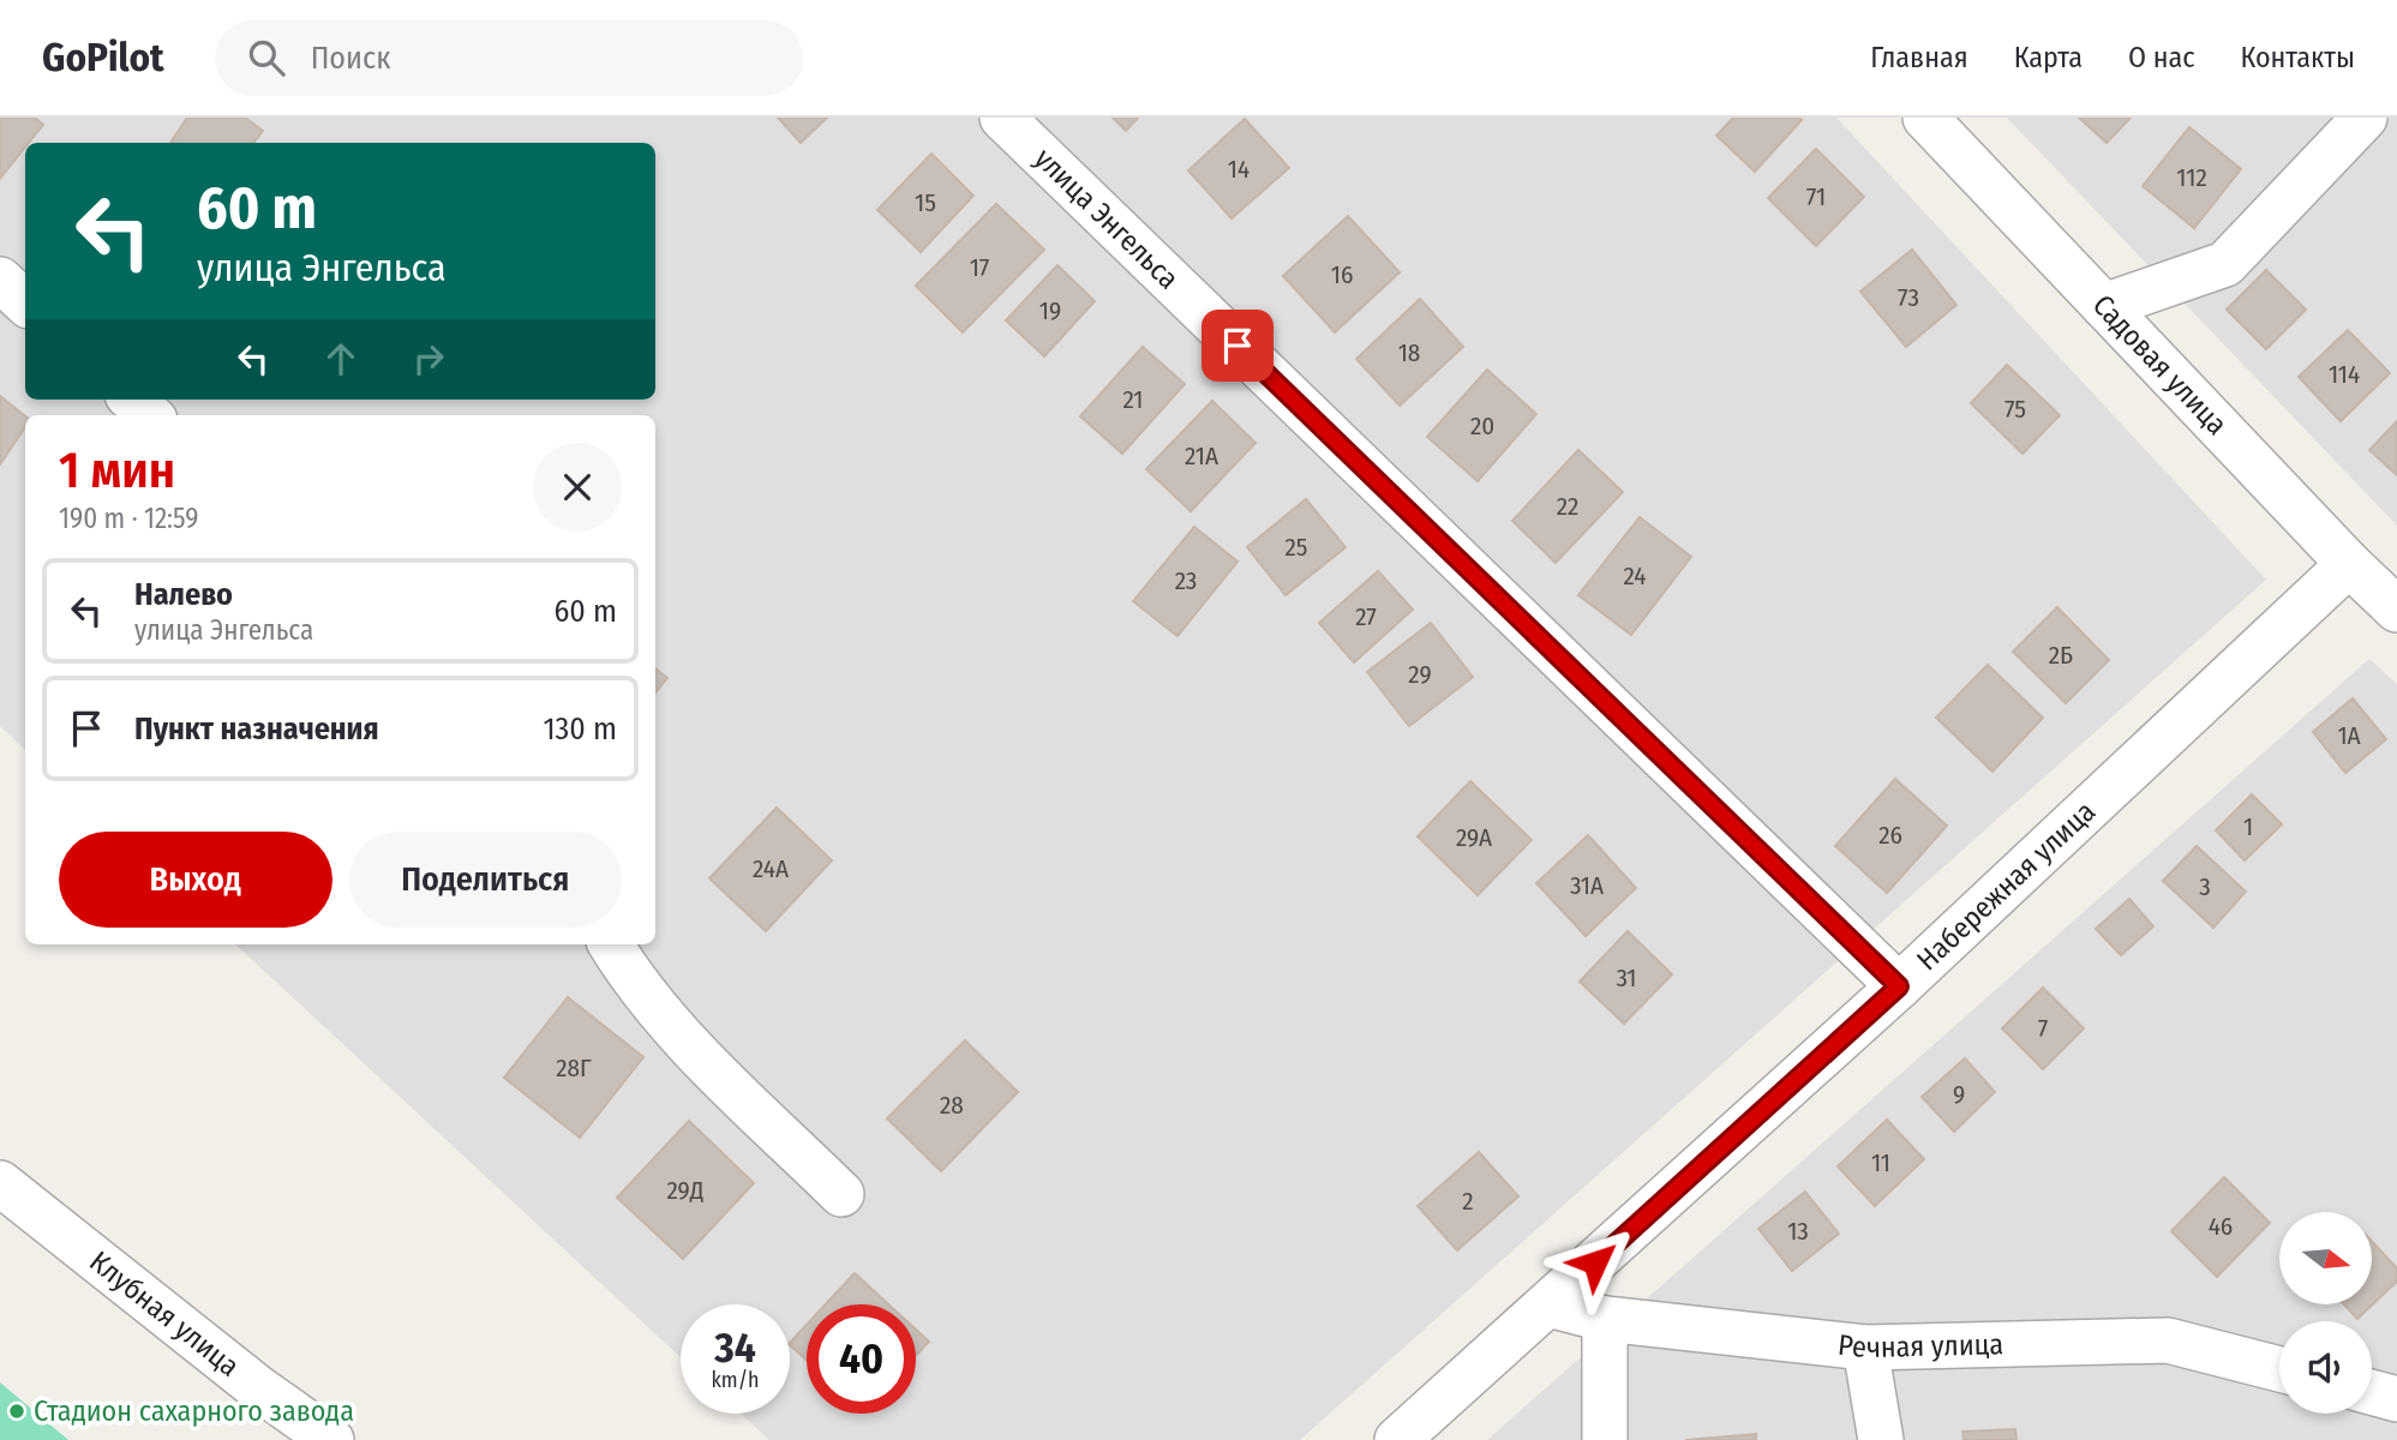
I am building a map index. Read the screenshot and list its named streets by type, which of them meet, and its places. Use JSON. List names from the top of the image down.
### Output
{
  "streets": {
    "street": [
      "улица Энгельса",
      "Садовая улица",
      "Набережная улица",
      "Клубная улица",
      "Речная улица"
    ]
  },
  "crossings": [
    ["улица Энгельса", "Набережная улица"],
    ["Садовая улица", "Набережная улица"],
    ["Набережная улица", "Речная улица"]
  ],
  "places": ["Стадион сахарного завода"],
  "house_numbers": [
    "14",
    "112",
    "71",
    "15",
    "17",
    "16",
    "73",
    "19",
    "18",
    "114",
    "21",
    "75",
    "20",
    "21А",
    "22",
    "25",
    "24",
    "23",
    "27",
    "2Б",
    "29",
    "1А",
    "1",
    "26",
    "29А",
    "24А",
    "31А",
    "3",
    "31",
    "7",
    "28Г",
    "9",
    "28",
    "11",
    "29Д",
    "2",
    "46",
    "13"
  ],
  "north": "right",
  "page": {
    "header": "GoPilot",
    "search": "Поиск",
    "nav": [
      "Главная",
      "Карта",
      "О нас",
      "Контакты"
    ],
    "turn": ["60 m", "улица Энгельса"],
    "heading": ["1 мин", "190 m · 12:59"],
    "list": [
      {
        "name": "Налево",
        "note": "улица Энгельса",
        "value": "60 m"
      },
      {
        "name": "Пункт назначения",
        "value": "130 m"
      }
    ],
    "buttons": ["Выход", "Поделиться"],
    "speed": "34 km/h",
    "limit": "40"
  }
}
